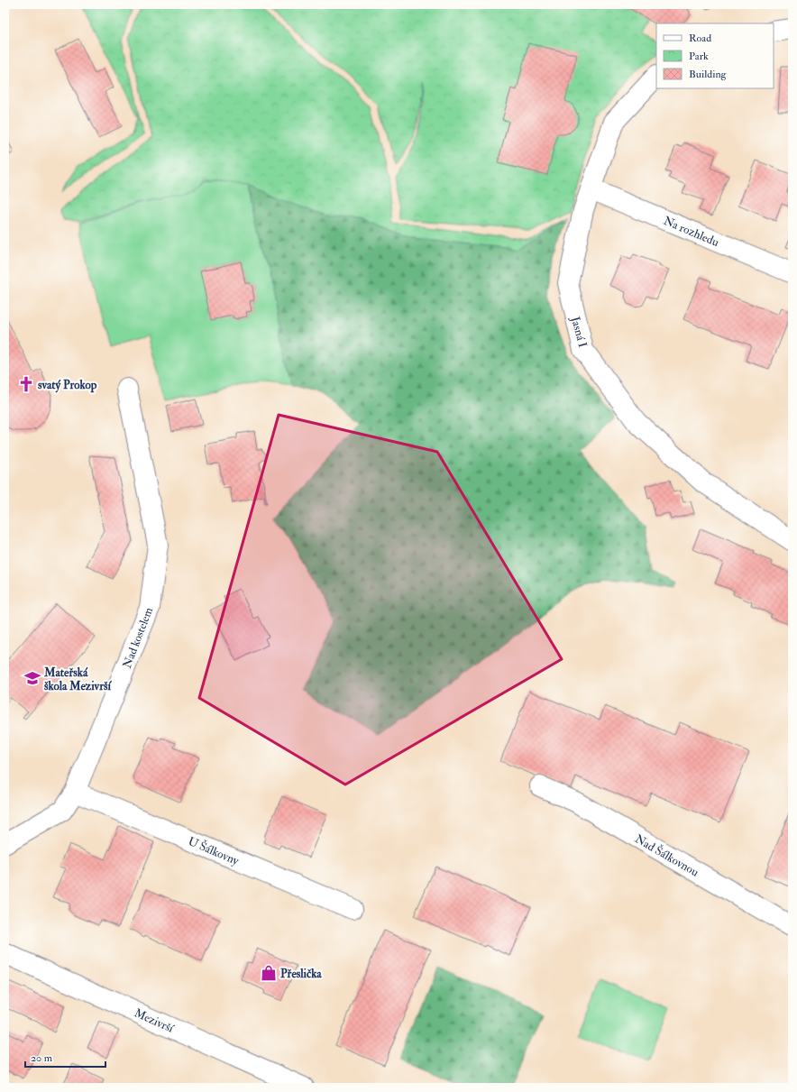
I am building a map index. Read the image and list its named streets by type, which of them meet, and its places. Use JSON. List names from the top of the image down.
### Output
{
  "streets": {
    "street": [
      "Na rozhledu",
      "Jasná I",
      "Nad kostelem",
      "U Šálkovny",
      "Nad Šálkovnou",
      "Mezivrší"
    ]
  },
  "crossings": [
    ["Na rozhledu", "Jasná I"],
    ["Nad kostelem", "U Šálkovny"]
  ],
  "places": {
    "church": ["svatý Prokop"],
    "school or university": ["Mateřská škola Mezivrší"],
    "shop": ["Přeslička"]
  },
  "legend": ["Road", "Park", "Building"],
  "scale_bar": "20 m"
}
